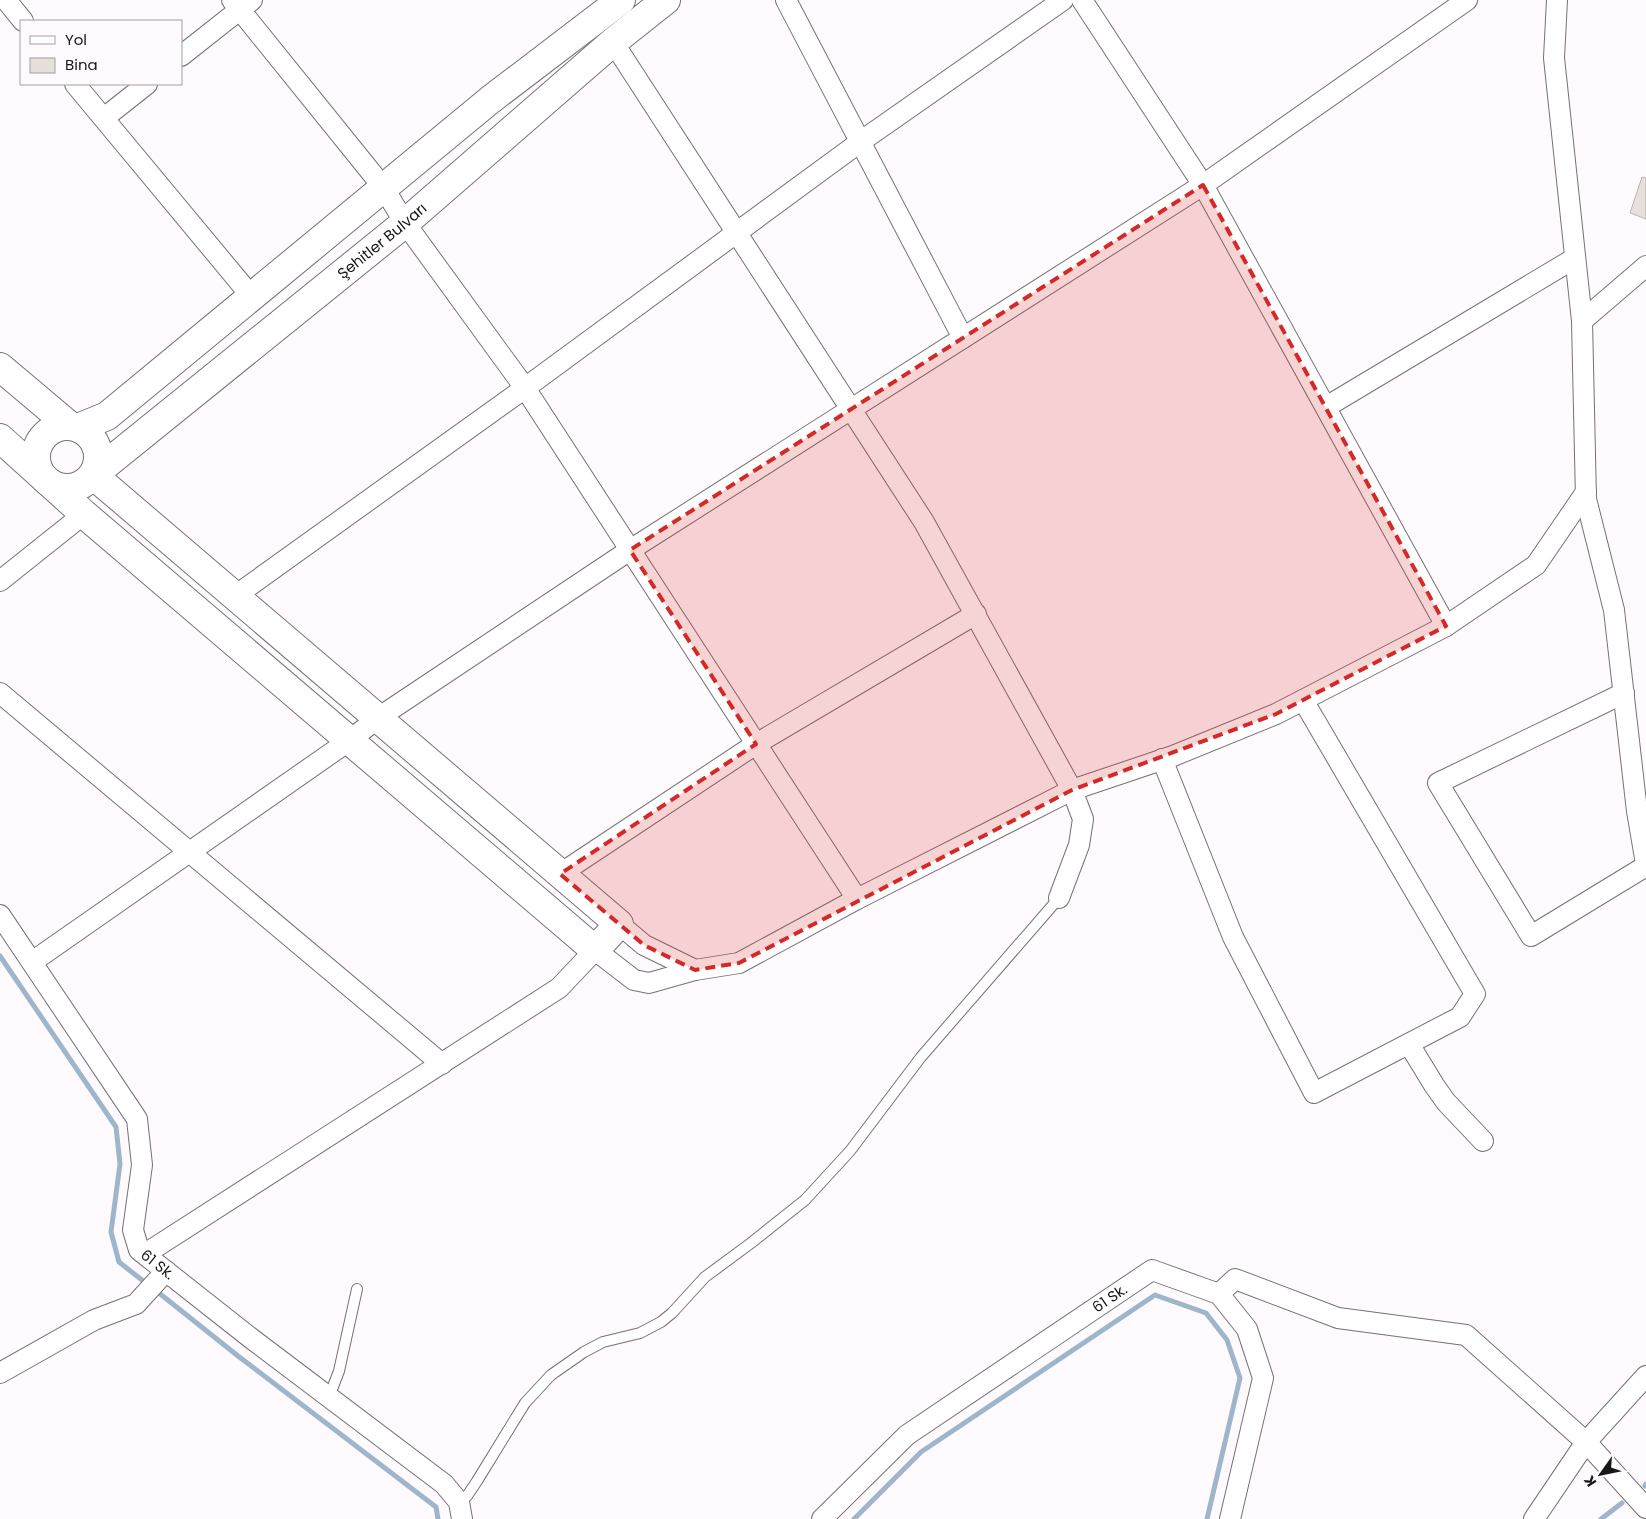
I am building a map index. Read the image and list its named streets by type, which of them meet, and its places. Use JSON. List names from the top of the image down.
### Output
{
  "streets": {
    "main road": ["Şehitler Bulvarı"],
    "street": ["61 Sk."]
  },
  "legend": ["Yol", "Bina"],
  "north": "bottom left"
}
